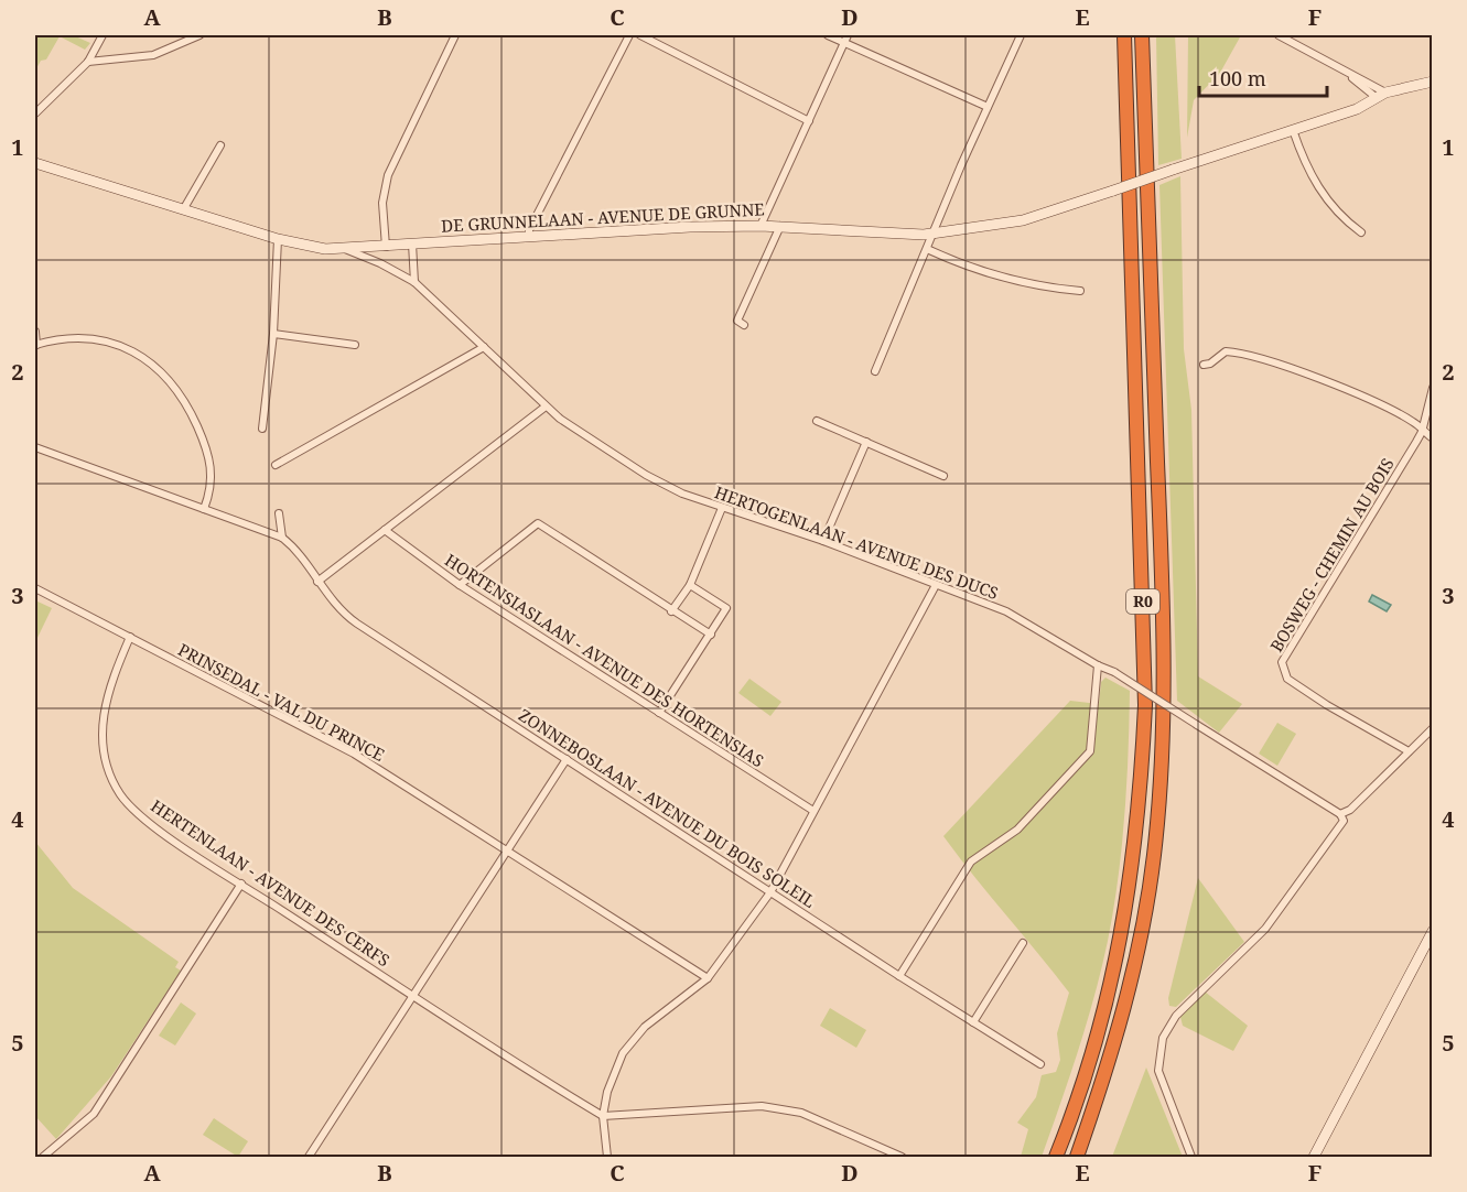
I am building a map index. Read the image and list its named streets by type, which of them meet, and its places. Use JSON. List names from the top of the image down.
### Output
{
  "streets": {
    "highway": ["R0"],
    "street": [
      "DE GRUNNELAAN - AVENUE DE GRUNNE",
      "HERTOGENLAAN - AVENUE DES DUCS",
      "BOSWEG - CHEMIN AU BOIS",
      "HORTENSIASLAAN - AVENUE DES HORTENSIAS",
      "PRINSEDAL - VAL DU PRINCE",
      "ZONNEBOSLAAN - AVENUE DU BOIS SOLEIL",
      "HERTENLAAN - AVENUE DES CERFS"
    ]
  },
  "crossings": [
    ["DE GRUNNELAAN - AVENUE DE GRUNNE", "HERTOGENLAAN - AVENUE DES DUCS"],
    ["PRINSEDAL - VAL DU PRINCE", "HERTENLAAN - AVENUE DES CERFS"]
  ],
  "scale_bar": "100 m",
  "grid": {
    "columns": [
      "A",
      "B",
      "C",
      "D",
      "E",
      "F"
    ],
    "rows": [
      "1",
      "2",
      "3",
      "4",
      "5"
    ]
  }
}
